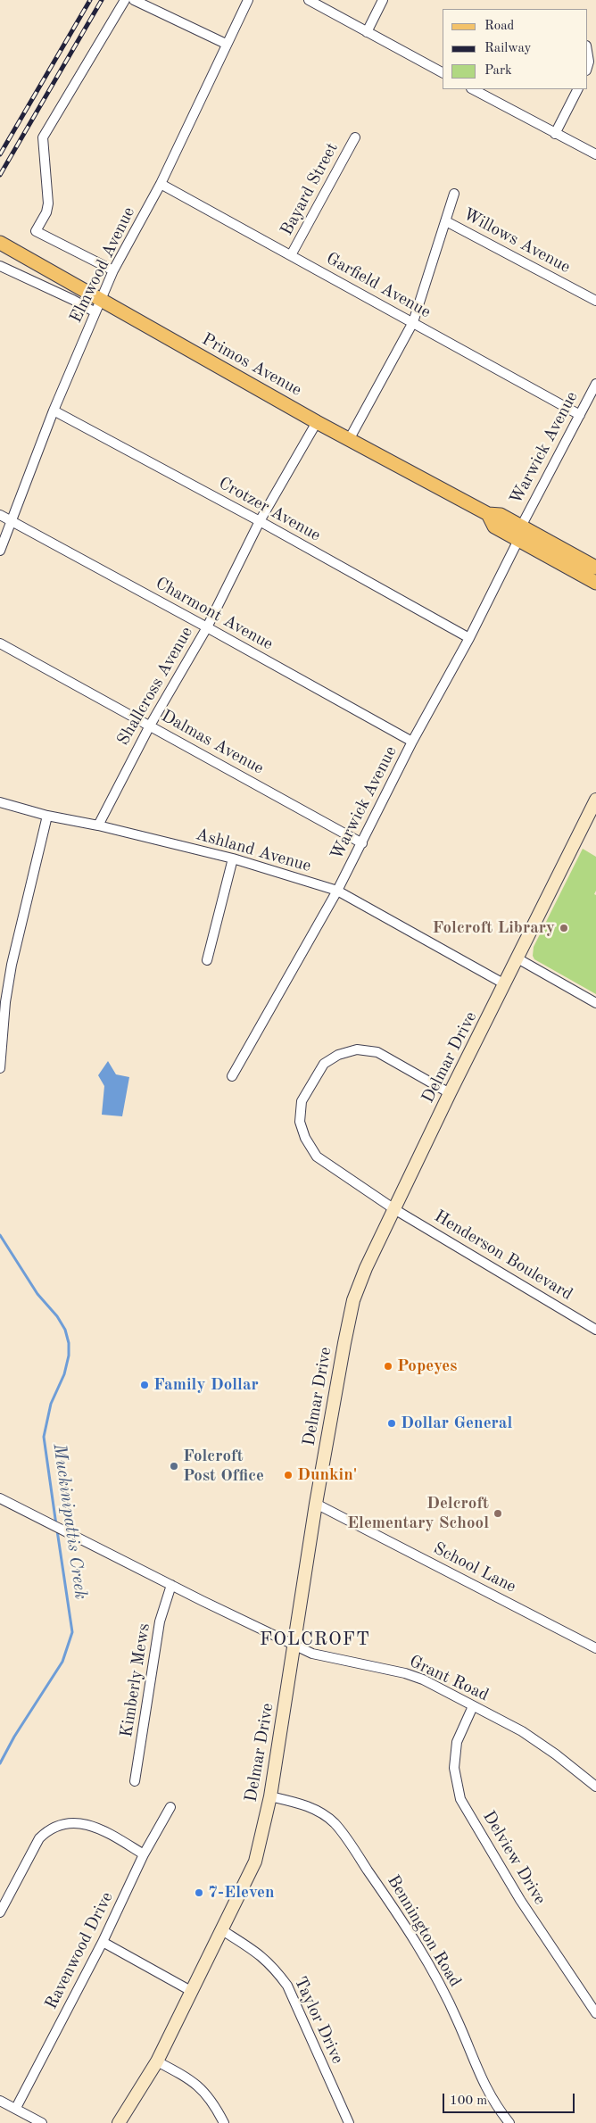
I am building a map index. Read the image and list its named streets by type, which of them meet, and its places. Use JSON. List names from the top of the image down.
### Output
{
  "streets": {
    "main road": ["Primos Avenue"],
    "street": [
      "Bayard Street",
      "Willows Avenue",
      "Elmwood Avenue",
      "Garfield Avenue",
      "Warwick Avenue",
      "Crotzer Avenue",
      "Charmont Avenue",
      "Shallcross Avenue",
      "Dalmas Avenue",
      "Ashland Avenue",
      "Delmar Drive",
      "Henderson Boulevard",
      "School Lane",
      "Grant Road",
      "Kimberly Mews",
      "Delview Drive",
      "Bennington Road",
      "Ravenwood Drive",
      "Taylor Drive"
    ]
  },
  "crossings": [
    ["Bayard Street", "Garfield Avenue"],
    ["Elmwood Avenue", "Garfield Avenue"],
    ["Elmwood Avenue", "Primos Avenue"],
    ["Elmwood Avenue", "Crotzer Avenue"],
    ["Elmwood Avenue", "Charmont Avenue"],
    ["Garfield Avenue", "Warwick Avenue"],
    ["Primos Avenue", "Warwick Avenue"],
    ["Primos Avenue", "Shallcross Avenue"],
    ["Warwick Avenue", "Crotzer Avenue"],
    ["Warwick Avenue", "Charmont Avenue"],
    ["Warwick Avenue", "Dalmas Avenue"],
    ["Warwick Avenue", "Ashland Avenue"],
    ["Crotzer Avenue", "Shallcross Avenue"],
    ["Charmont Avenue", "Shallcross Avenue"],
    ["Shallcross Avenue", "Dalmas Avenue"],
    ["Shallcross Avenue", "Ashland Avenue"],
    ["Ashland Avenue", "Delmar Drive"],
    ["Delmar Drive", "Henderson Boulevard"],
    ["Delmar Drive", "School Lane"],
    ["Delmar Drive", "Grant Road"],
    ["Delmar Drive", "Bennington Road"],
    ["Delmar Drive", "Taylor Drive"],
    ["Grant Road", "Kimberly Mews"],
    ["Grant Road", "Delview Drive"]
  ],
  "districts": ["FOLCROFT"],
  "water": ["Muckinipattis Creek"],
  "places": [
    "Folcroft Library",
    "Popeyes",
    "Family Dollar",
    "Dollar General",
    "Folcroft Post Office",
    "Dunkin'",
    "Delcroft Elementary School",
    "7-Eleven"
  ],
  "legend": ["Road", "Railway", "Park"],
  "scale_bar": "100 m"
}
